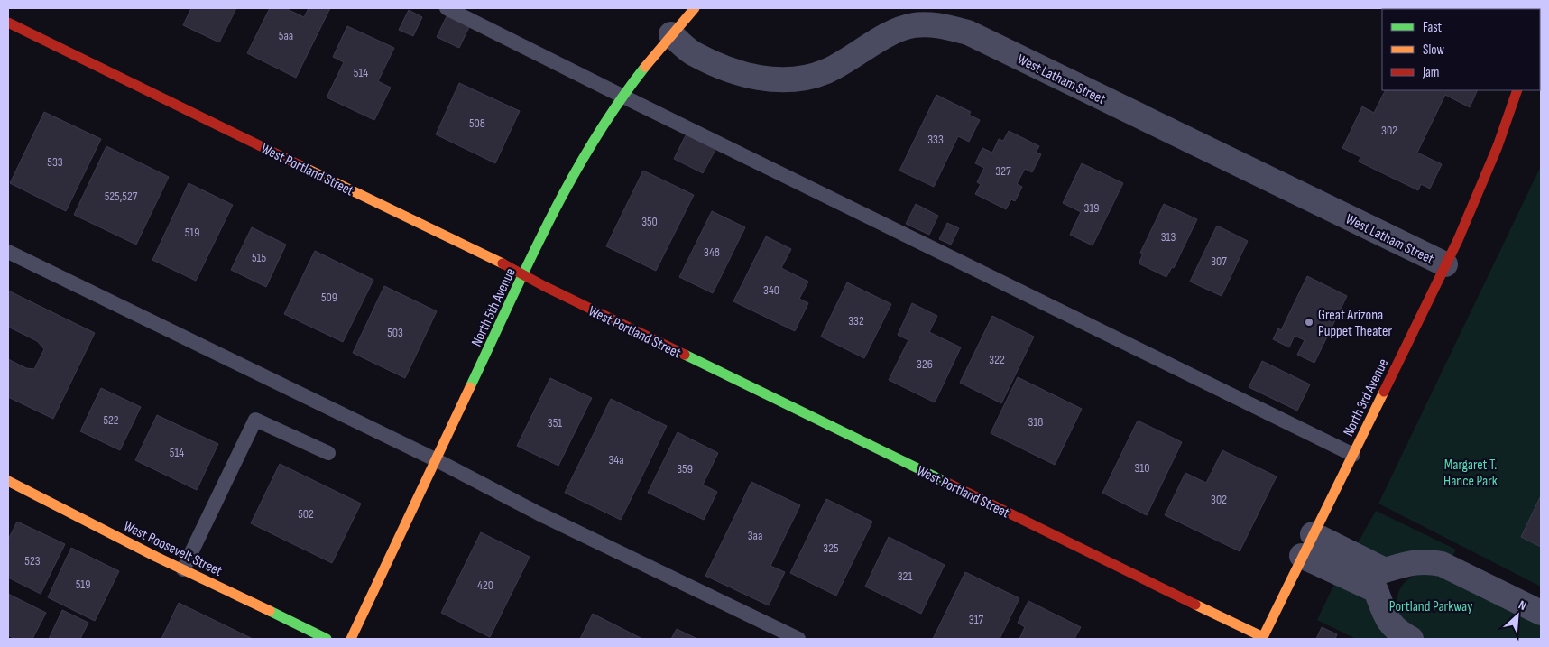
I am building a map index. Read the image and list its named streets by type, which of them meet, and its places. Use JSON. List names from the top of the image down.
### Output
{
  "streets": {
    "street": [
      "West Latham Street",
      "West Portland Street",
      "North 5th Avenue",
      "North 3rd Avenue",
      "West Roosevelt Street"
    ]
  },
  "crossings": [
    ["West Latham Street", "North 5th Avenue"],
    ["West Latham Street", "North 3rd Avenue"],
    ["West Portland Street", "North 5th Avenue"],
    ["West Portland Street", "North 3rd Avenue"]
  ],
  "parks": ["Margaret T. Hance Park", "Portland Parkway"],
  "places": ["Great Arizona Puppet Theater"],
  "house_numbers": [
    "5aa",
    "514",
    "508",
    "302",
    "333",
    "533",
    "327",
    "525,527",
    "319",
    "350",
    "519",
    "313",
    "348",
    "515",
    "307",
    "340",
    "509",
    "332",
    "503",
    "322",
    "326",
    "522",
    "318",
    "351",
    "514",
    "34a",
    "310",
    "359",
    "302",
    "502",
    "3aa",
    "325",
    "523",
    "321",
    "519",
    "420",
    "317"
  ],
  "legend": ["Fast", "Slow", "Jam"],
  "north": "top right"
}
